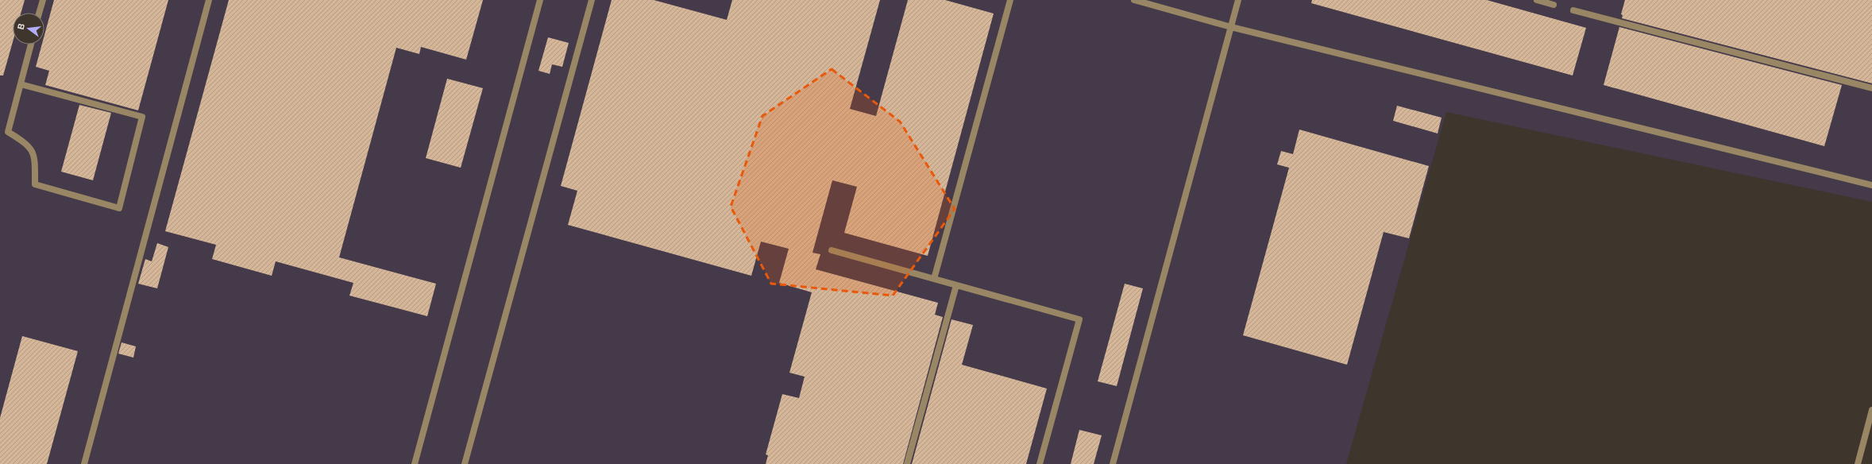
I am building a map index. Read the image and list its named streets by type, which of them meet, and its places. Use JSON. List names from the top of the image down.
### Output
{
  "north": "left"
}
